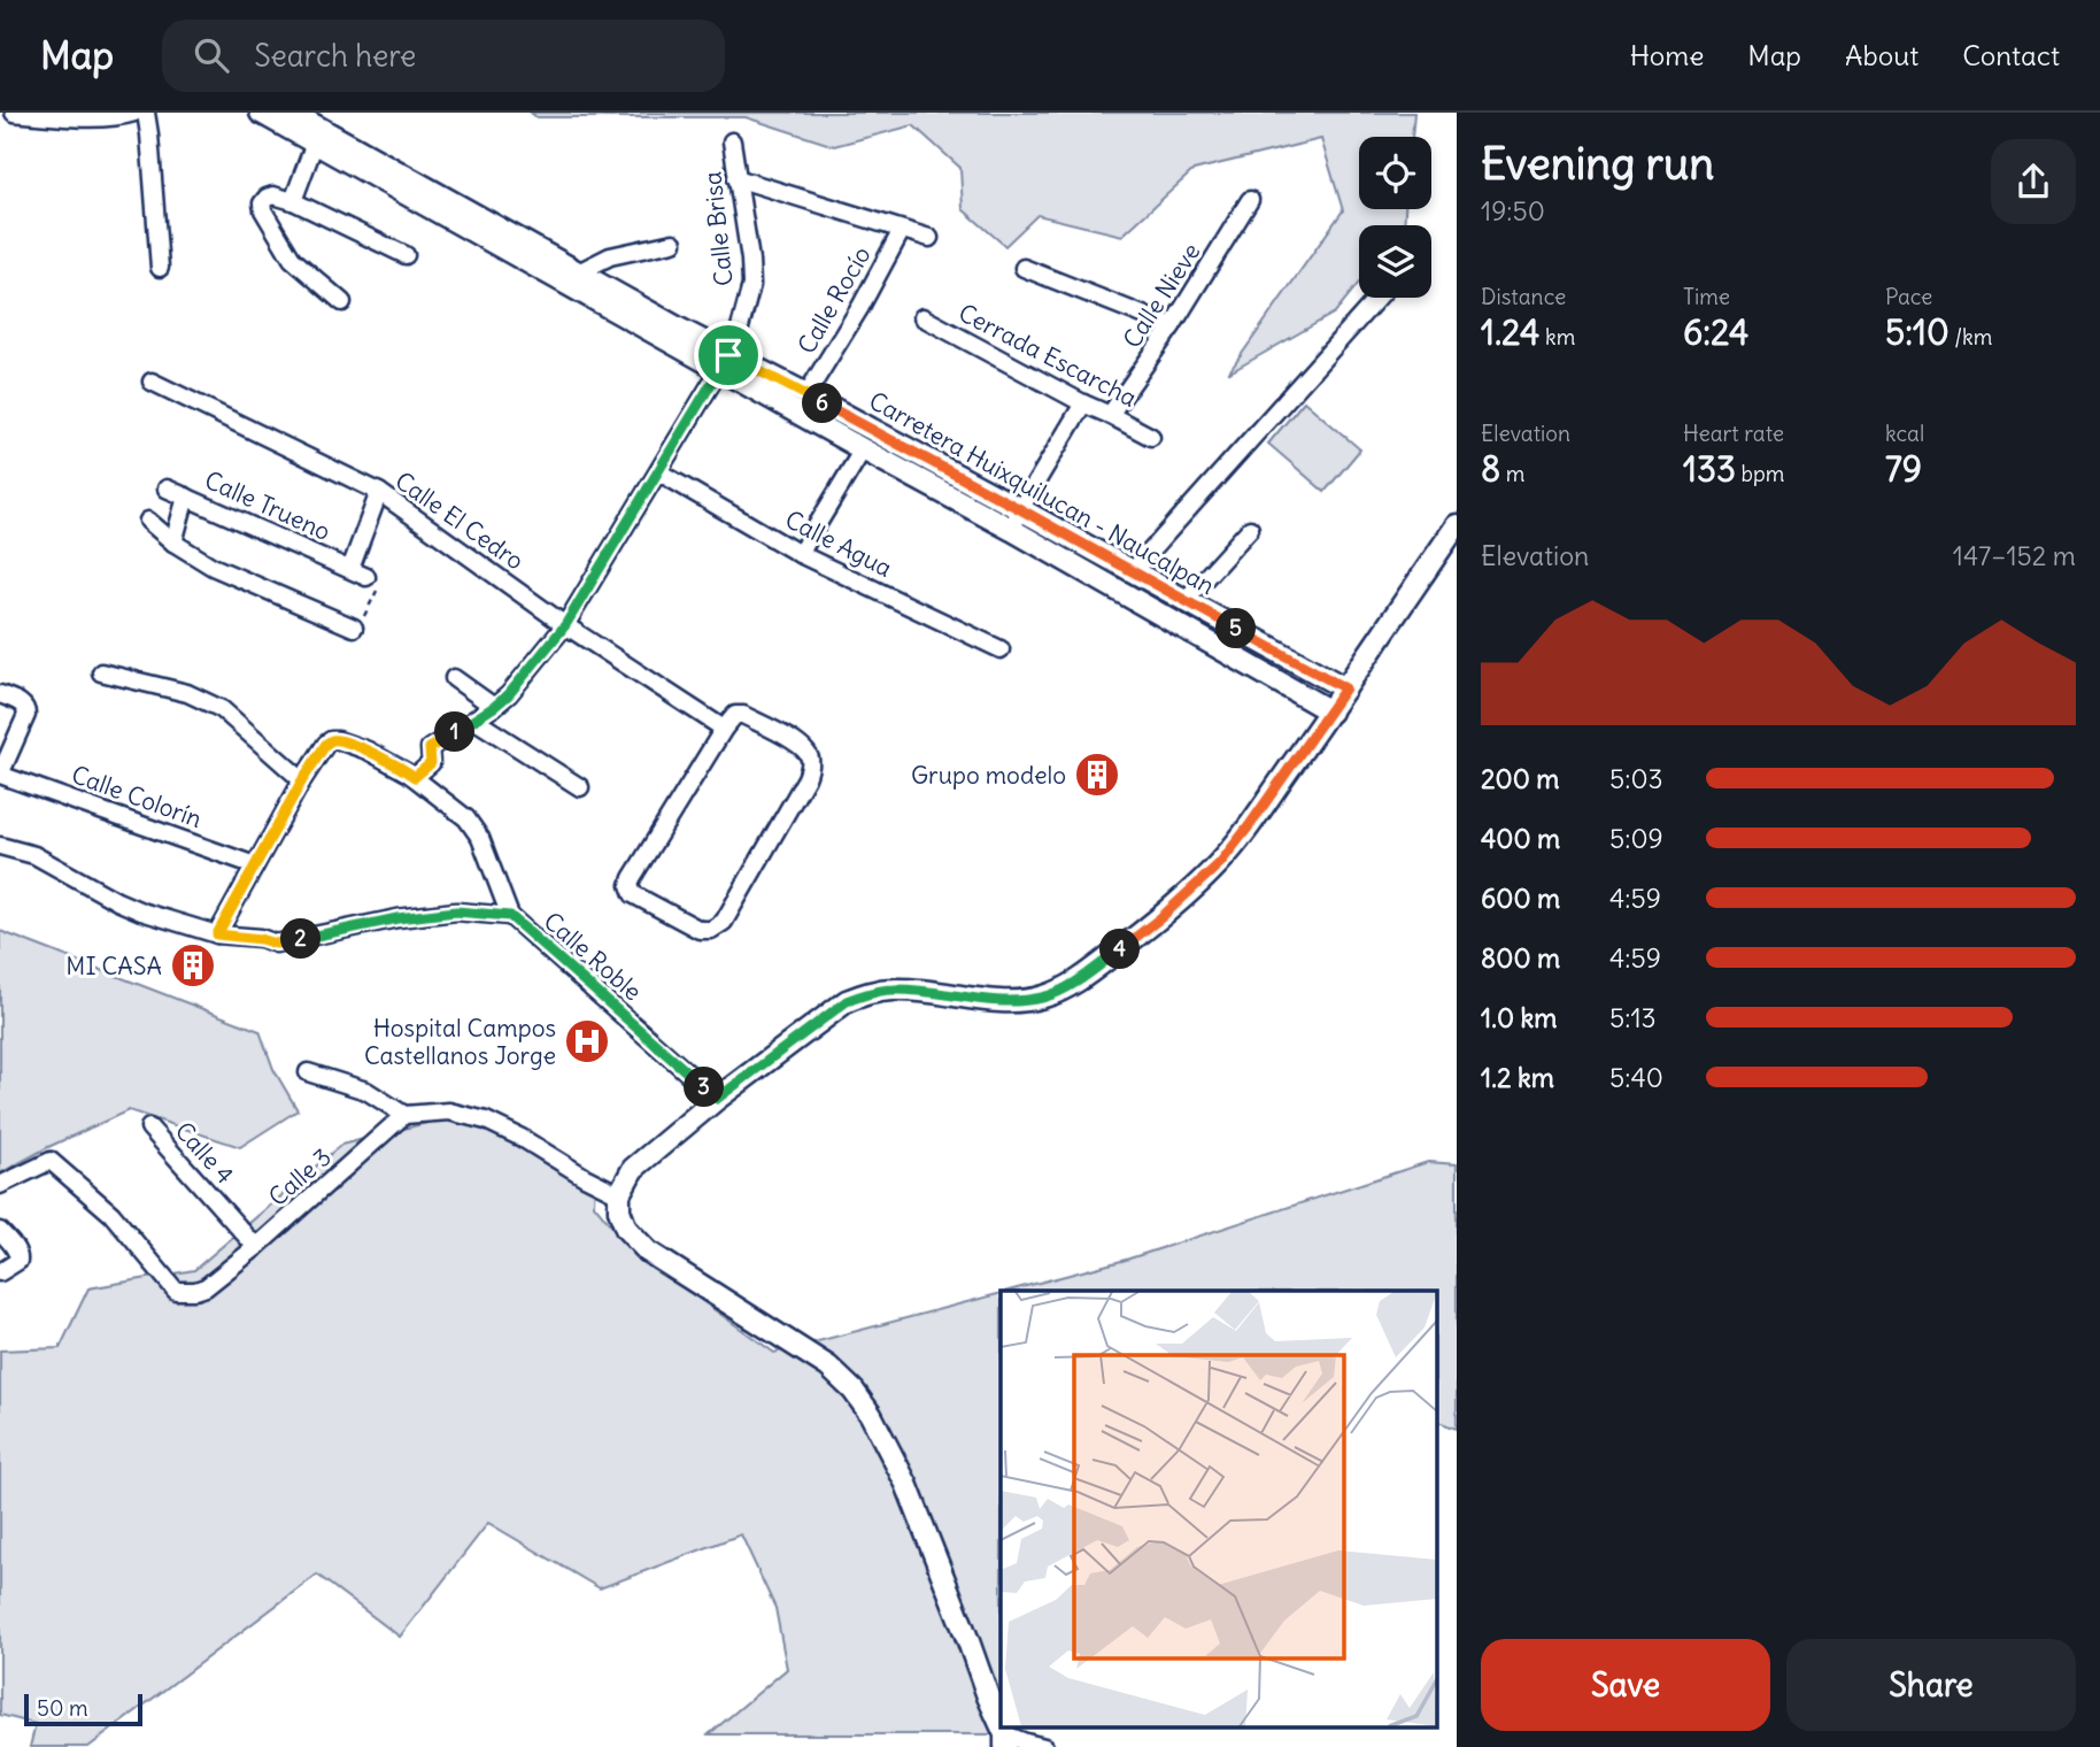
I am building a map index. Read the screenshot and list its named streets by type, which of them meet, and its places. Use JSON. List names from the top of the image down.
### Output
{
  "streets": {
    "main road": ["Carretera Huixquilucan - Naucalpan"],
    "street": [
      "Calle Brisa",
      "Calle Nieve",
      "Calle Rocío",
      "Cerrada Escarcha",
      "Calle Trueno",
      "Calle El Cedro",
      "Calle Agua",
      "Calle Colorín",
      "Calle Roble",
      "Calle 4",
      "Calle 3"
    ]
  },
  "crossings": [
    ["Calle Brisa", "Carretera Huixquilucan - Naucalpan"],
    ["Calle Brisa", "Calle El Cedro"],
    ["Calle Brisa", "Calle Agua"],
    ["Calle Nieve", "Cerrada Escarcha"],
    ["Calle Rocío", "Carretera Huixquilucan - Naucalpan"],
    ["Calle Trueno", "Calle El Cedro"],
    ["Calle 4", "Calle 3"]
  ],
  "places": {
    "building": ["Grupo modelo", "MI CASA"],
    "hospital": ["Hospital Campos Castellanos Jorge"]
  },
  "scale_bar": "50 m",
  "page": {
    "header": "Map",
    "search": "Search here",
    "nav": [
      "Home",
      "Map",
      "About",
      "Contact"
    ],
    "heading": ["Evening run", "19:50"],
    "stats": [
      ["Distance", "1.24 km"],
      ["Time", "6:24"],
      ["Pace", "5:10 /km"],
      ["Elevation", "8 m"],
      ["Heart rate", "133 bpm"],
      ["kcal", "79"]
    ],
    "pins": [
      "6",
      "5",
      "1",
      "2",
      "4",
      "3"
    ],
    "chart": ["Elevation", "147–152 m"],
    "list": [
      {
        "name": "200 m",
        "note": "5:03"
      },
      {
        "name": "400 m",
        "note": "5:09"
      },
      {
        "name": "600 m",
        "note": "4:59"
      },
      {
        "name": "800 m",
        "note": "4:59"
      },
      {
        "name": "1.0 km",
        "note": "5:13"
      },
      {
        "name": "1.2 km",
        "note": "5:40"
      }
    ],
    "buttons": ["Save", "Share"],
    "scale": "50 m"
  }
}
